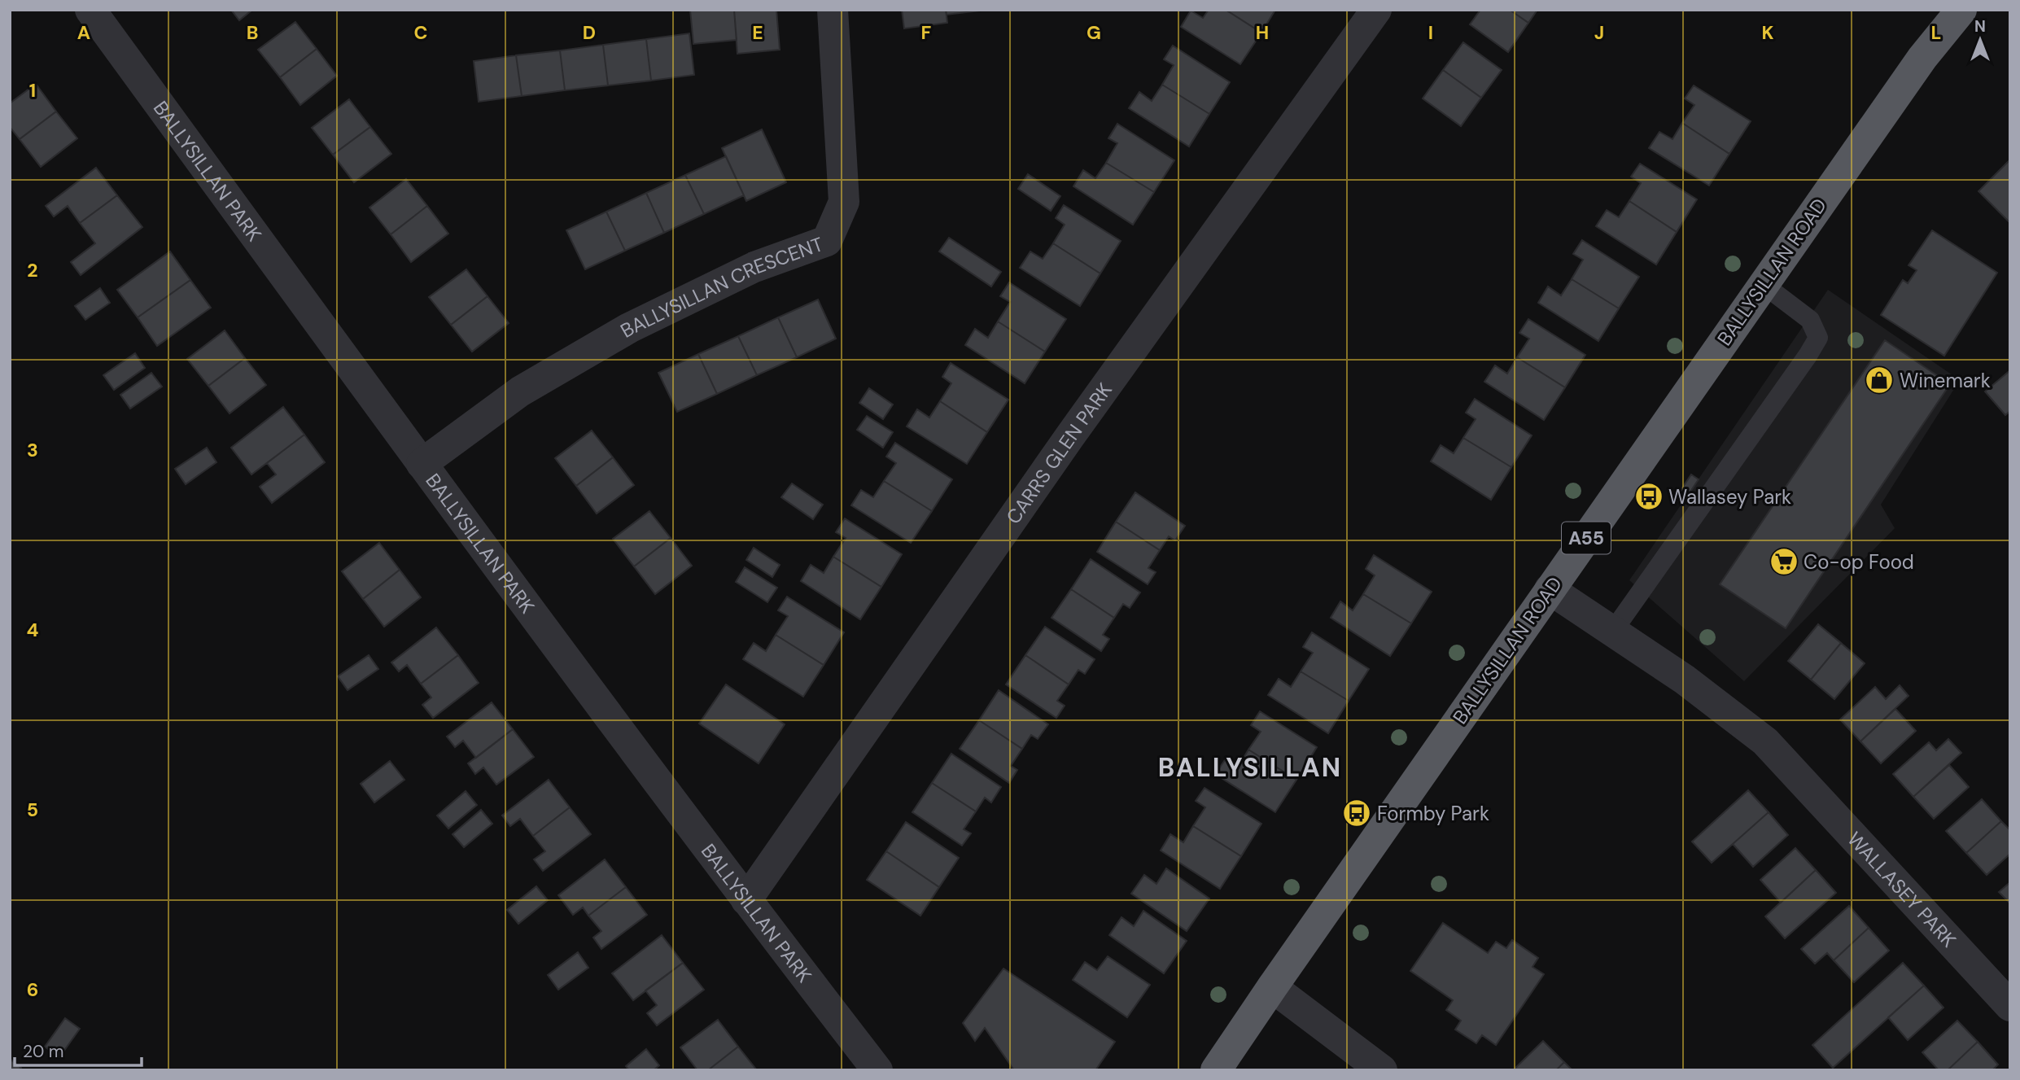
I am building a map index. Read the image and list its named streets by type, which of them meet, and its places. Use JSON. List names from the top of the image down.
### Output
{
  "streets": {
    "highway": ["BALLYSILLAN ROAD", "A55"],
    "street": [
      "BALLYSILLAN PARK",
      "BALLYSILLAN CRESCENT",
      "CARRS GLEN PARK",
      "WALLASEY PARK"
    ]
  },
  "crossings": [
    ["BALLYSILLAN PARK", "BALLYSILLAN CRESCENT"],
    ["BALLYSILLAN PARK", "CARRS GLEN PARK"],
    ["BALLYSILLAN ROAD", "WALLASEY PARK"]
  ],
  "districts": ["BALLYSILLAN"],
  "places": {
    "shop": ["Winemark"],
    "bus stop": ["Wallasey Park", "Formby Park"],
    "supermarket": ["Co-op Food"]
  },
  "scale_bar": "20 m",
  "north": "top",
  "grid": {
    "columns": [
      "A",
      "B",
      "C",
      "D",
      "E",
      "F",
      "G",
      "H",
      "I",
      "J",
      "K",
      "L"
    ],
    "rows": [
      "1",
      "2",
      "3",
      "4",
      "5",
      "6"
    ]
  }
}
